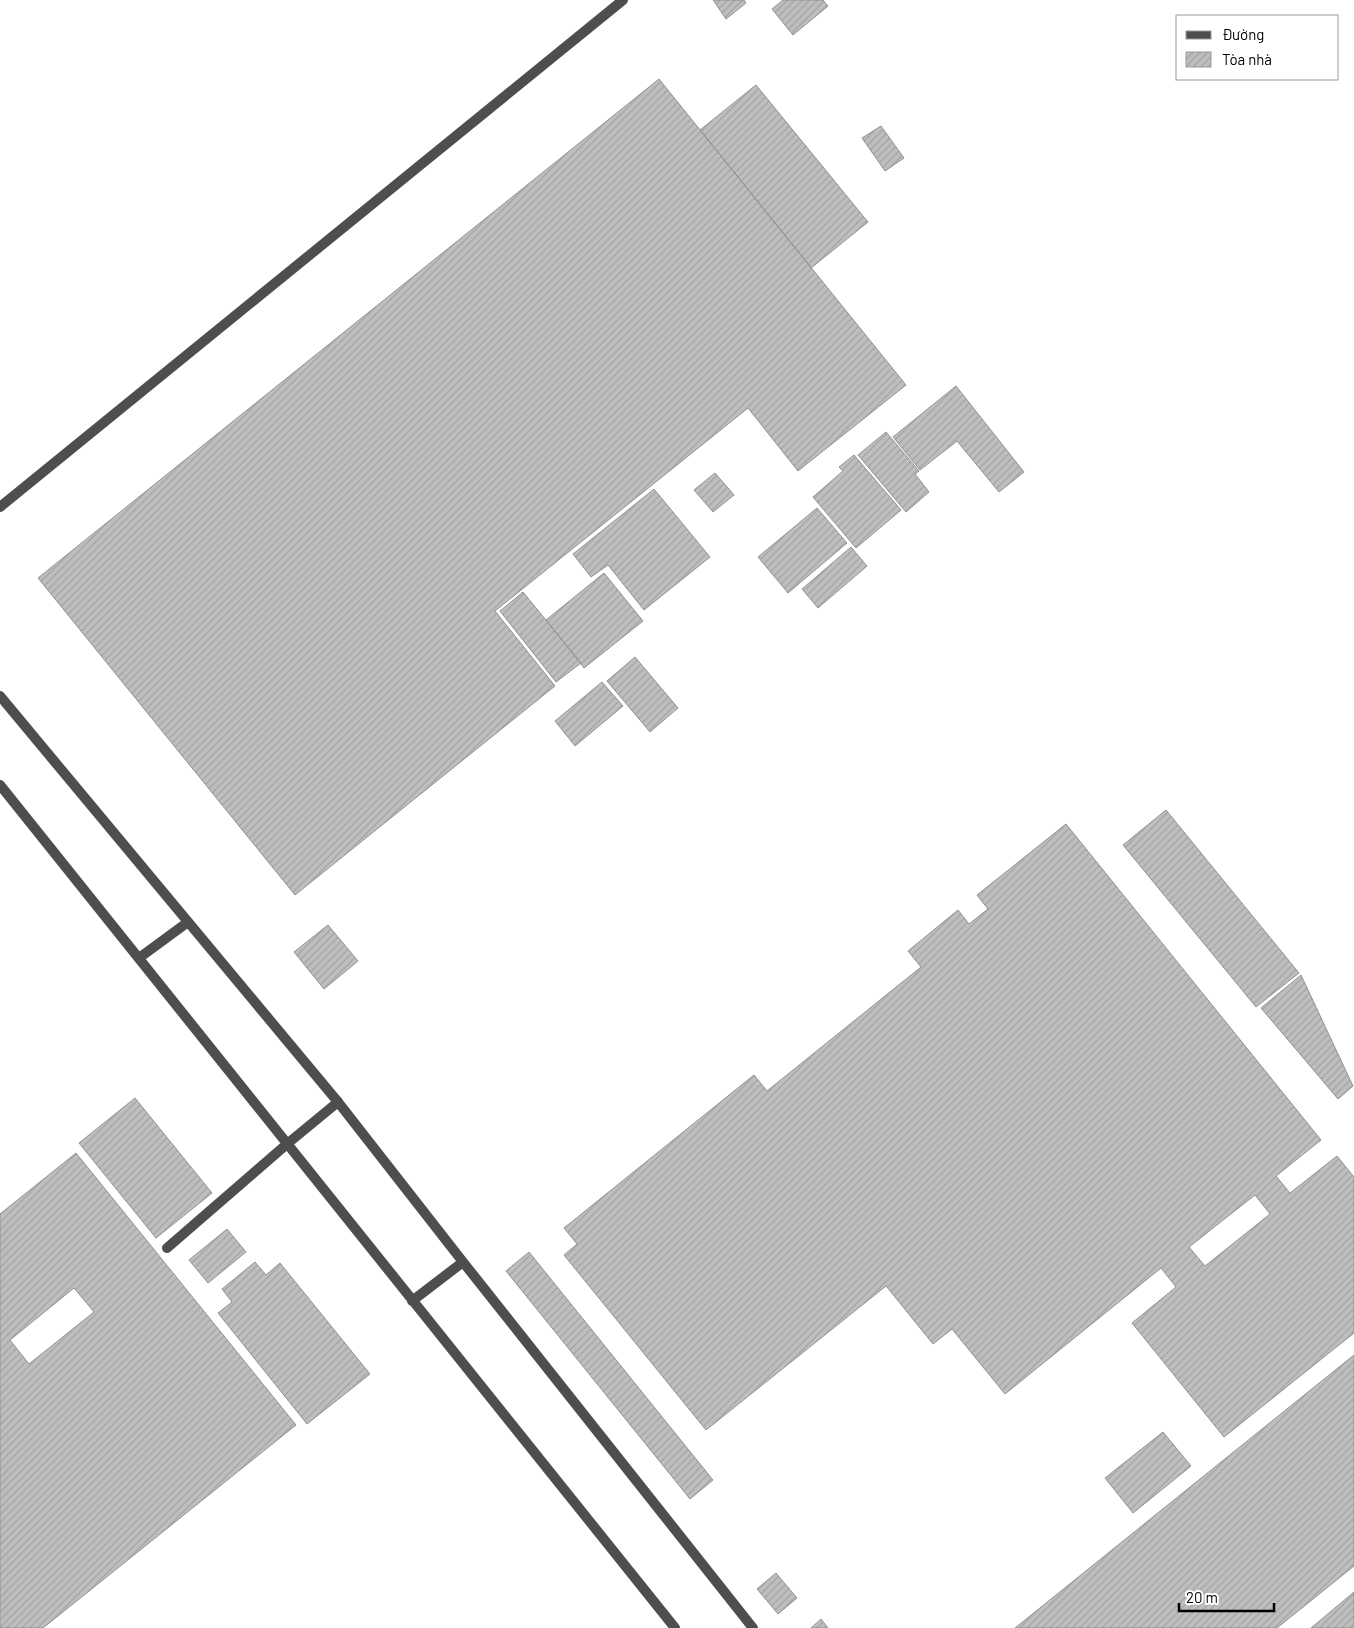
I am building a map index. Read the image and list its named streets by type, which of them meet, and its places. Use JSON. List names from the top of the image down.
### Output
{
  "legend": ["Đường", "Tòa nhà"],
  "scale_bar": "20 m"
}
